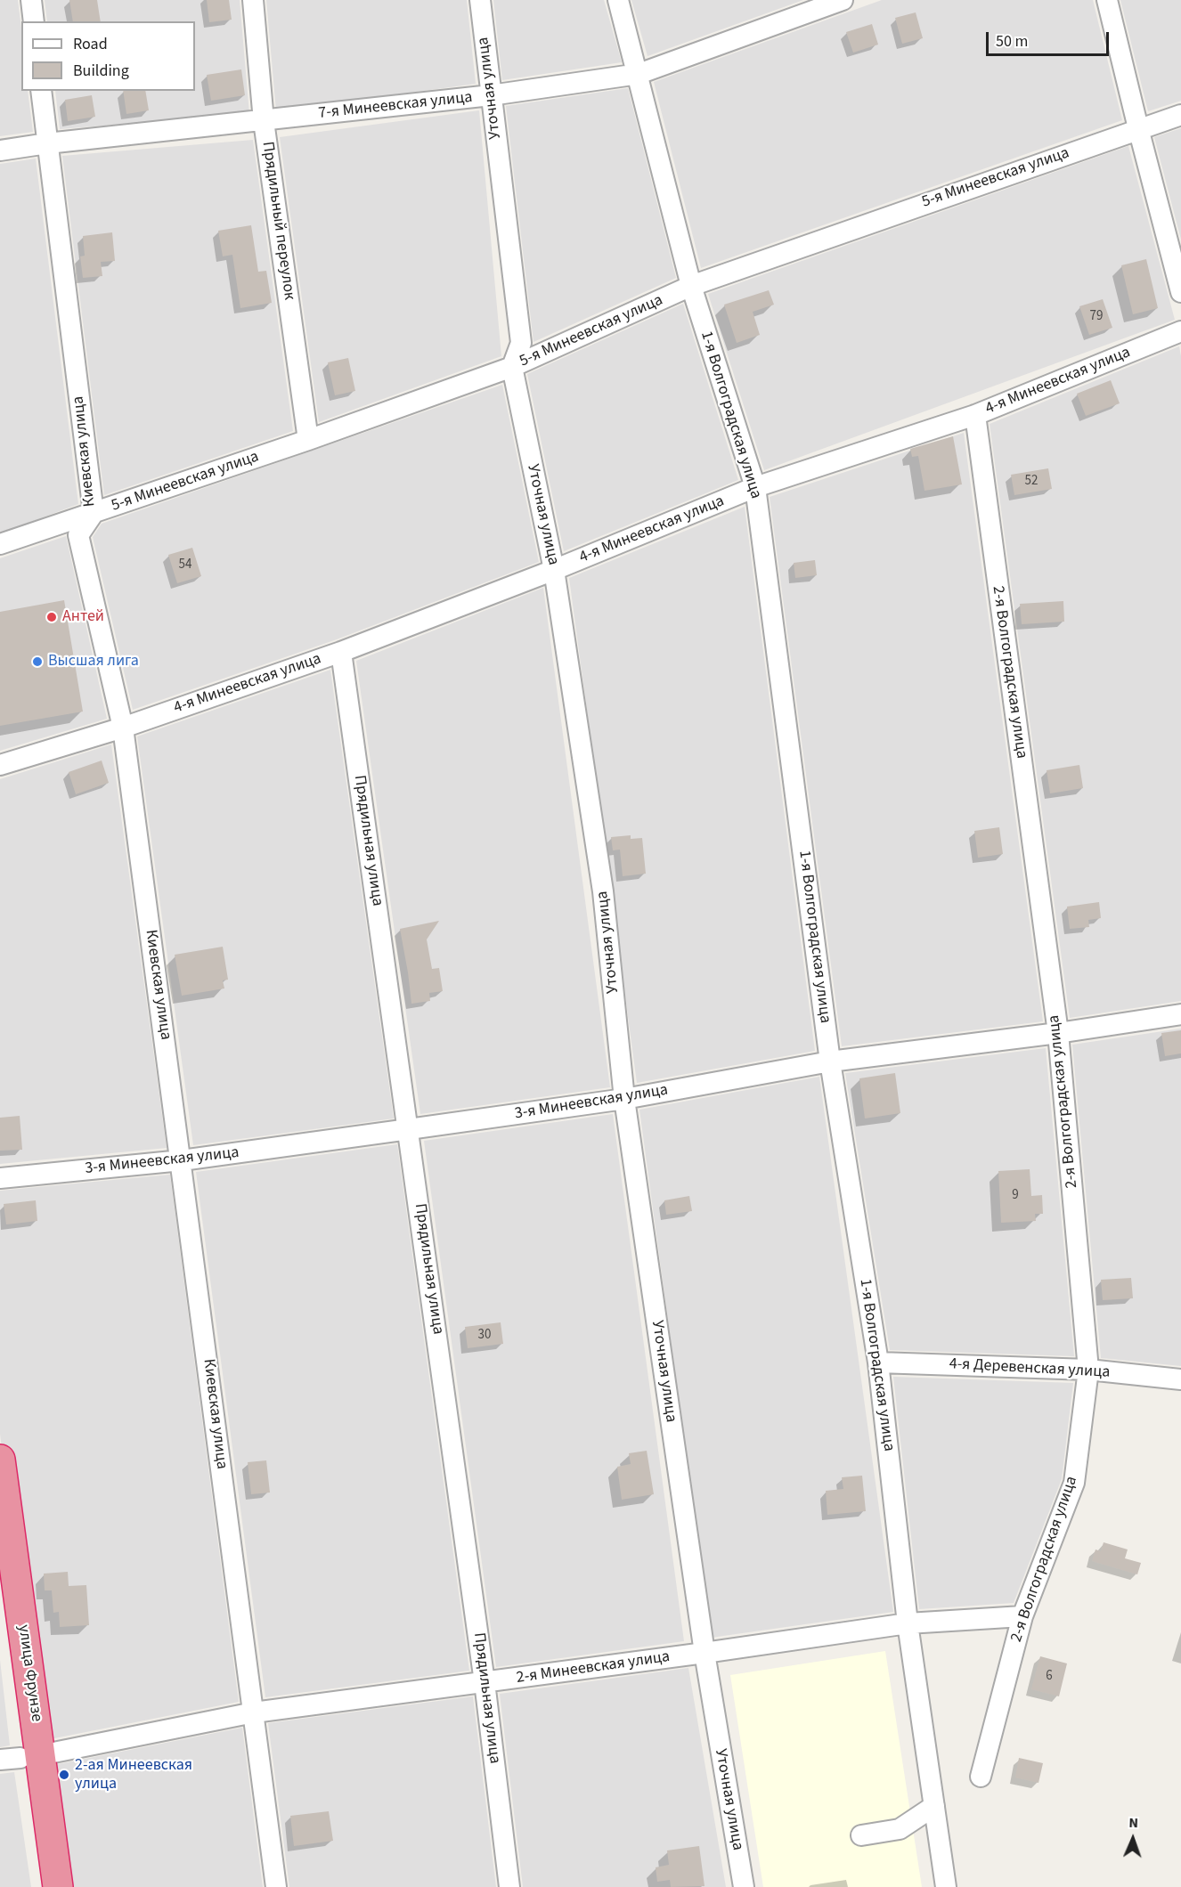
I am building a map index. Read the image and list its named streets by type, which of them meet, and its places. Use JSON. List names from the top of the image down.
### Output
{
  "streets": {
    "highway": ["улица Фрунзе"],
    "street": [
      "Уточная улица",
      "7-я Минеевская улица",
      "5-я Минеевская улица",
      "Прядильный переулок",
      "4-я Минеевская улица",
      "1-я Волгоградская улица",
      "Киевская улица",
      "2-я Волгоградская улица",
      "Прядильная улица",
      "3-я Минеевская улица",
      "4-я Деревенская улица",
      "2-я Минеевская улица"
    ]
  },
  "crossings": [
    ["Уточная улица", "7-я Минеевская улица"],
    ["Уточная улица", "5-я Минеевская улица"],
    ["Уточная улица", "4-я Минеевская улица"],
    ["Уточная улица", "3-я Минеевская улица"],
    ["Уточная улица", "2-я Минеевская улица"],
    ["7-я Минеевская улица", "Прядильный переулок"],
    ["7-я Минеевская улица", "1-я Волгоградская улица"],
    ["7-я Минеевская улица", "Киевская улица"],
    ["5-я Минеевская улица", "Прядильный переулок"],
    ["5-я Минеевская улица", "1-я Волгоградская улица"],
    ["5-я Минеевская улица", "Киевская улица"],
    ["4-я Минеевская улица", "1-я Волгоградская улица"],
    ["4-я Минеевская улица", "Киевская улица"],
    ["4-я Минеевская улица", "2-я Волгоградская улица"],
    ["4-я Минеевская улица", "Прядильная улица"],
    ["1-я Волгоградская улица", "3-я Минеевская улица"],
    ["1-я Волгоградская улица", "4-я Деревенская улица"],
    ["1-я Волгоградская улица", "2-я Минеевская улица"],
    ["Киевская улица", "3-я Минеевская улица"],
    ["Киевская улица", "2-я Минеевская улица"],
    ["2-я Волгоградская улица", "3-я Минеевская улица"],
    ["2-я Волгоградская улица", "4-я Деревенская улица"],
    ["2-я Волгоградская улица", "2-я Минеевская улица"],
    ["Прядильная улица", "3-я Минеевская улица"],
    ["Прядильная улица", "2-я Минеевская улица"],
    ["2-я Минеевская улица", "улица Фрунзе"]
  ],
  "places": ["Антей", "Высшая лига", "2-ая Минеевская улица"],
  "house_numbers": [
    "79",
    "52",
    "54",
    "9",
    "30",
    "6"
  ],
  "legend": ["Road", "Building"],
  "scale_bar": "50 m",
  "north": "top"
}
